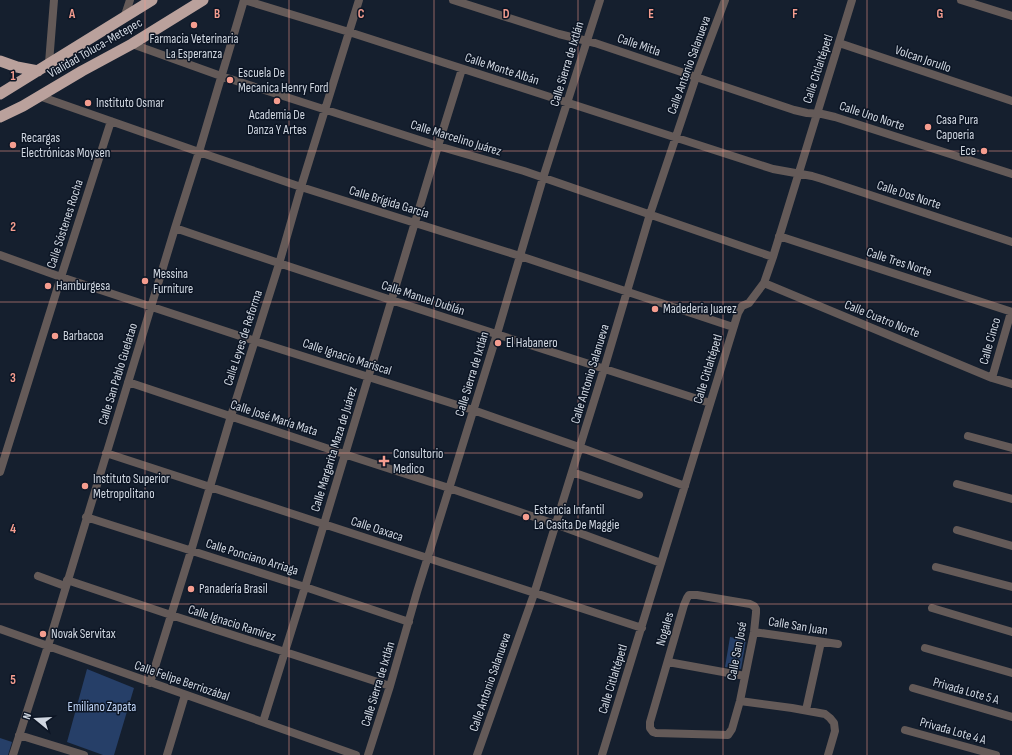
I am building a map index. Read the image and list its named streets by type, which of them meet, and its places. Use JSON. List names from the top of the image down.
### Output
{
  "streets": {
    "highway": ["Vialidad Toluca-Metepec"],
    "street": [
      "Calle Mitla",
      "Volcan Jorullo",
      "Calle Sierra de Ixtlán",
      "Calle Antonio Salanueva",
      "Calle Monte Albán",
      "Calle Citlaltépetl",
      "Calle Uno Norte",
      "Calle Marcelino Juárez",
      "Calle Dos Norte",
      "Calle Brígida García",
      "Calle Sóstenes Rocha",
      "Calle Tres Norte",
      "Calle Manuel Dublán",
      "Calle Cuatro Norte",
      "Calle Leyes de Reforma",
      "Calle Cinco",
      "Calle Ignacio Mariscal",
      "Calle San Pablo Guelatao",
      "Calle José María Mata",
      "Calle Margarita Maza de Juárez",
      "Calle Oaxaca",
      "Calle Ponciano Arriaga",
      "Calle Ignacio Ramírez",
      "Calle San Juan",
      "Nogales",
      "Calle San José",
      "Calle Felipe Berriozábal",
      "Privada Lote 5 A",
      "Privada Lote 4 A"
    ]
  },
  "crossings": [
    ["Calle Mitla", "Calle Sierra de Ixtlán"],
    ["Calle Mitla", "Calle Antonio Salanueva"],
    ["Calle Mitla", "Calle Citlaltépetl"],
    ["Calle Mitla", "Calle Uno Norte"],
    ["Vialidad Toluca-Metepec", "Calle Marcelino Juárez"],
    ["Vialidad Toluca-Metepec", "Calle Brígida García"],
    ["Volcan Jorullo", "Calle Citlaltépetl"],
    ["Calle Sierra de Ixtlán", "Calle Monte Albán"],
    ["Calle Sierra de Ixtlán", "Calle Marcelino Juárez"],
    ["Calle Sierra de Ixtlán", "Calle Brígida García"],
    ["Calle Sierra de Ixtlán", "Calle Manuel Dublán"],
    ["Calle Sierra de Ixtlán", "Calle Ignacio Mariscal"],
    ["Calle Sierra de Ixtlán", "Calle José María Mata"],
    ["Calle Sierra de Ixtlán", "Calle Oaxaca"],
    ["Calle Sierra de Ixtlán", "Calle Ponciano Arriaga"],
    ["Calle Sierra de Ixtlán", "Calle Ignacio Ramírez"],
    ["Calle Antonio Salanueva", "Calle Monte Albán"],
    ["Calle Antonio Salanueva", "Calle Marcelino Juárez"],
    ["Calle Antonio Salanueva", "Calle Brígida García"],
    ["Calle Antonio Salanueva", "Calle Manuel Dublán"],
    ["Calle Antonio Salanueva", "Calle Ignacio Mariscal"],
    ["Calle Antonio Salanueva", "Calle José María Mata"],
    ["Calle Antonio Salanueva", "Calle Oaxaca"],
    ["Calle Monte Albán", "Calle Citlaltépetl"],
    ["Calle Monte Albán", "Calle Dos Norte"],
    ["Calle Monte Albán", "Calle Leyes de Reforma"],
    ["Calle Monte Albán", "Calle San Pablo Guelatao"],
    ["Calle Monte Albán", "Calle Margarita Maza de Juárez"],
    ["Calle Citlaltépetl", "Calle Uno Norte"],
    ["Calle Citlaltépetl", "Calle Marcelino Juárez"],
    ["Calle Citlaltépetl", "Calle Dos Norte"],
    ["Calle Citlaltépetl", "Calle Brígida García"],
    ["Calle Citlaltépetl", "Calle Tres Norte"],
    ["Calle Citlaltépetl", "Calle Manuel Dublán"],
    ["Calle Citlaltépetl", "Calle Cuatro Norte"],
    ["Calle Citlaltépetl", "Calle Ignacio Mariscal"],
    ["Calle Citlaltépetl", "Calle José María Mata"],
    ["Calle Citlaltépetl", "Calle Oaxaca"],
    ["Calle Marcelino Juárez", "Calle Leyes de Reforma"],
    ["Calle Marcelino Juárez", "Calle San Pablo Guelatao"],
    ["Calle Marcelino Juárez", "Calle Margarita Maza de Juárez"],
    ["Calle Brígida García", "Calle Sóstenes Rocha"],
    ["Calle Brígida García", "Calle Leyes de Reforma"],
    ["Calle Brígida García", "Calle San Pablo Guelatao"],
    ["Calle Brígida García", "Calle Margarita Maza de Juárez"],
    ["Calle Sóstenes Rocha", "Calle Ignacio Mariscal"],
    ["Calle Tres Norte", "Calle Cinco"],
    ["Calle Manuel Dublán", "Calle Leyes de Reforma"],
    ["Calle Manuel Dublán", "Calle San Pablo Guelatao"],
    ["Calle Manuel Dublán", "Calle Margarita Maza de Juárez"],
    ["Calle Cuatro Norte", "Calle Cinco"],
    ["Calle Leyes de Reforma", "Calle Ignacio Mariscal"],
    ["Calle Leyes de Reforma", "Calle José María Mata"],
    ["Calle Leyes de Reforma", "Calle Oaxaca"],
    ["Calle Leyes de Reforma", "Calle Ponciano Arriaga"],
    ["Calle Leyes de Reforma", "Calle Ignacio Ramírez"],
    ["Calle Leyes de Reforma", "Calle Felipe Berriozábal"],
    ["Calle Ignacio Mariscal", "Calle San Pablo Guelatao"],
    ["Calle Ignacio Mariscal", "Calle Margarita Maza de Juárez"],
    ["Calle San Pablo Guelatao", "Calle José María Mata"],
    ["Calle San Pablo Guelatao", "Calle Oaxaca"],
    ["Calle San Pablo Guelatao", "Calle Ponciano Arriaga"],
    ["Calle San Pablo Guelatao", "Calle Ignacio Ramírez"],
    ["Calle San Pablo Guelatao", "Calle Felipe Berriozábal"],
    ["Calle José María Mata", "Calle Margarita Maza de Juárez"],
    ["Calle Margarita Maza de Juárez", "Calle Oaxaca"],
    ["Calle Margarita Maza de Juárez", "Calle Ponciano Arriaga"],
    ["Calle Margarita Maza de Juárez", "Calle Ignacio Ramírez"],
    ["Calle Margarita Maza de Juárez", "Calle Felipe Berriozábal"],
    ["Calle San Juan", "Calle San José"],
    ["Nogales", "Calle San José"]
  ],
  "parks": ["Emiliano Zapata"],
  "places": {
    "other": [
      "Farmacia Veterinaria La Esperanza",
      "Escuela De Mecanica Henry Ford",
      "Academia De Danza Y Artes",
      "Instituto Osmar",
      "Casa Pura Capoeria",
      "Recargas Electrónicas Moysen",
      "Ece",
      "Messina Furniture",
      "Hamburgesa",
      "Madederia Juarez",
      "Barbacoa",
      "El Habanero",
      "Instituto Superior Metropolitano",
      "Estancia Infantil La Casita De Maggie",
      "Panadería Brasil",
      "Novak Servitax"
    ],
    "health": ["Consultorio Medico"]
  },
  "north": "left",
  "grid": {
    "columns": [
      "A",
      "B",
      "C",
      "D",
      "E",
      "F",
      "G"
    ],
    "rows": [
      "1",
      "2",
      "3",
      "4",
      "5"
    ]
  }
}
